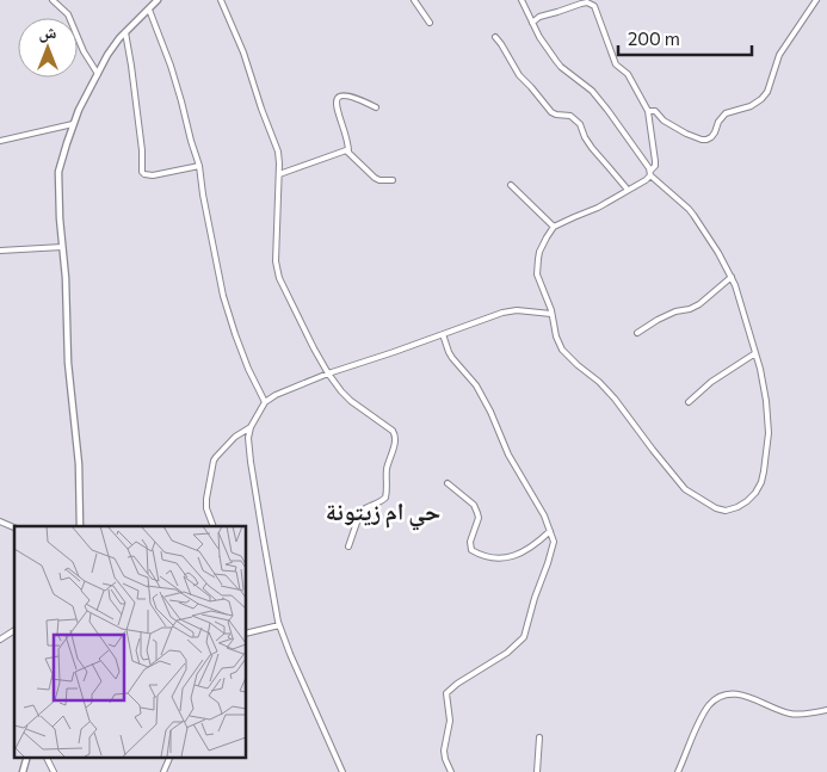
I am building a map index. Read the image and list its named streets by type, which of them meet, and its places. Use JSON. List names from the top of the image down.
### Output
{
  "districts": ["حي ام زيتونة"],
  "scale_bar": "200 m",
  "north": "top"
}
